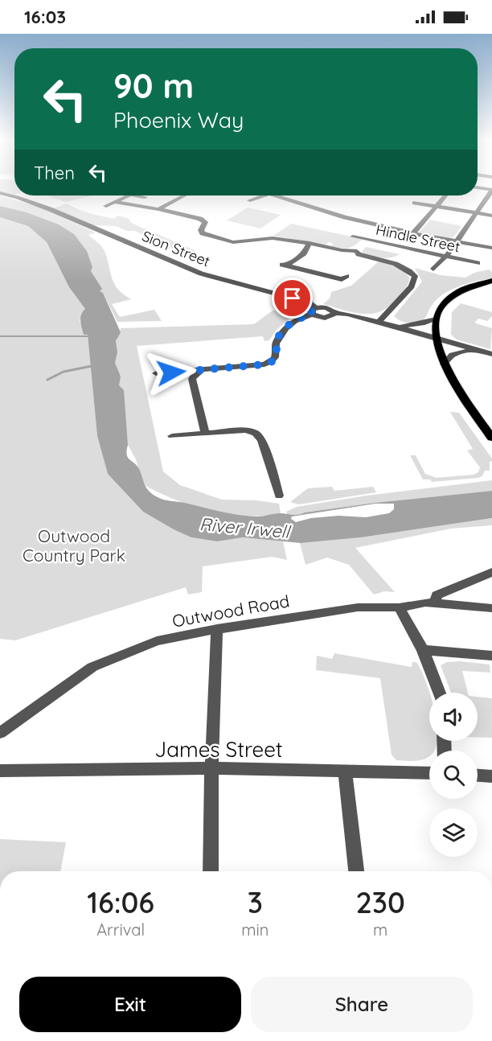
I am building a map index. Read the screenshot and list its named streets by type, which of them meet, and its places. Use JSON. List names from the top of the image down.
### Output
{
  "streets": {
    "street": [
      "Hindle Street",
      "Sion Street",
      "Outwood Road",
      "James Street"
    ]
  },
  "water": ["River Irwell"],
  "parks": ["Outwood Country Park"],
  "page": {
    "status": "16:03",
    "turn": ["90 m", "Phoenix Way"],
    "then": "Then",
    "eta": [
      "16:06",
      "Arrival",
      "3",
      "min",
      "230",
      "m"
    ],
    "buttons": ["Exit", "Share"]
  }
}
